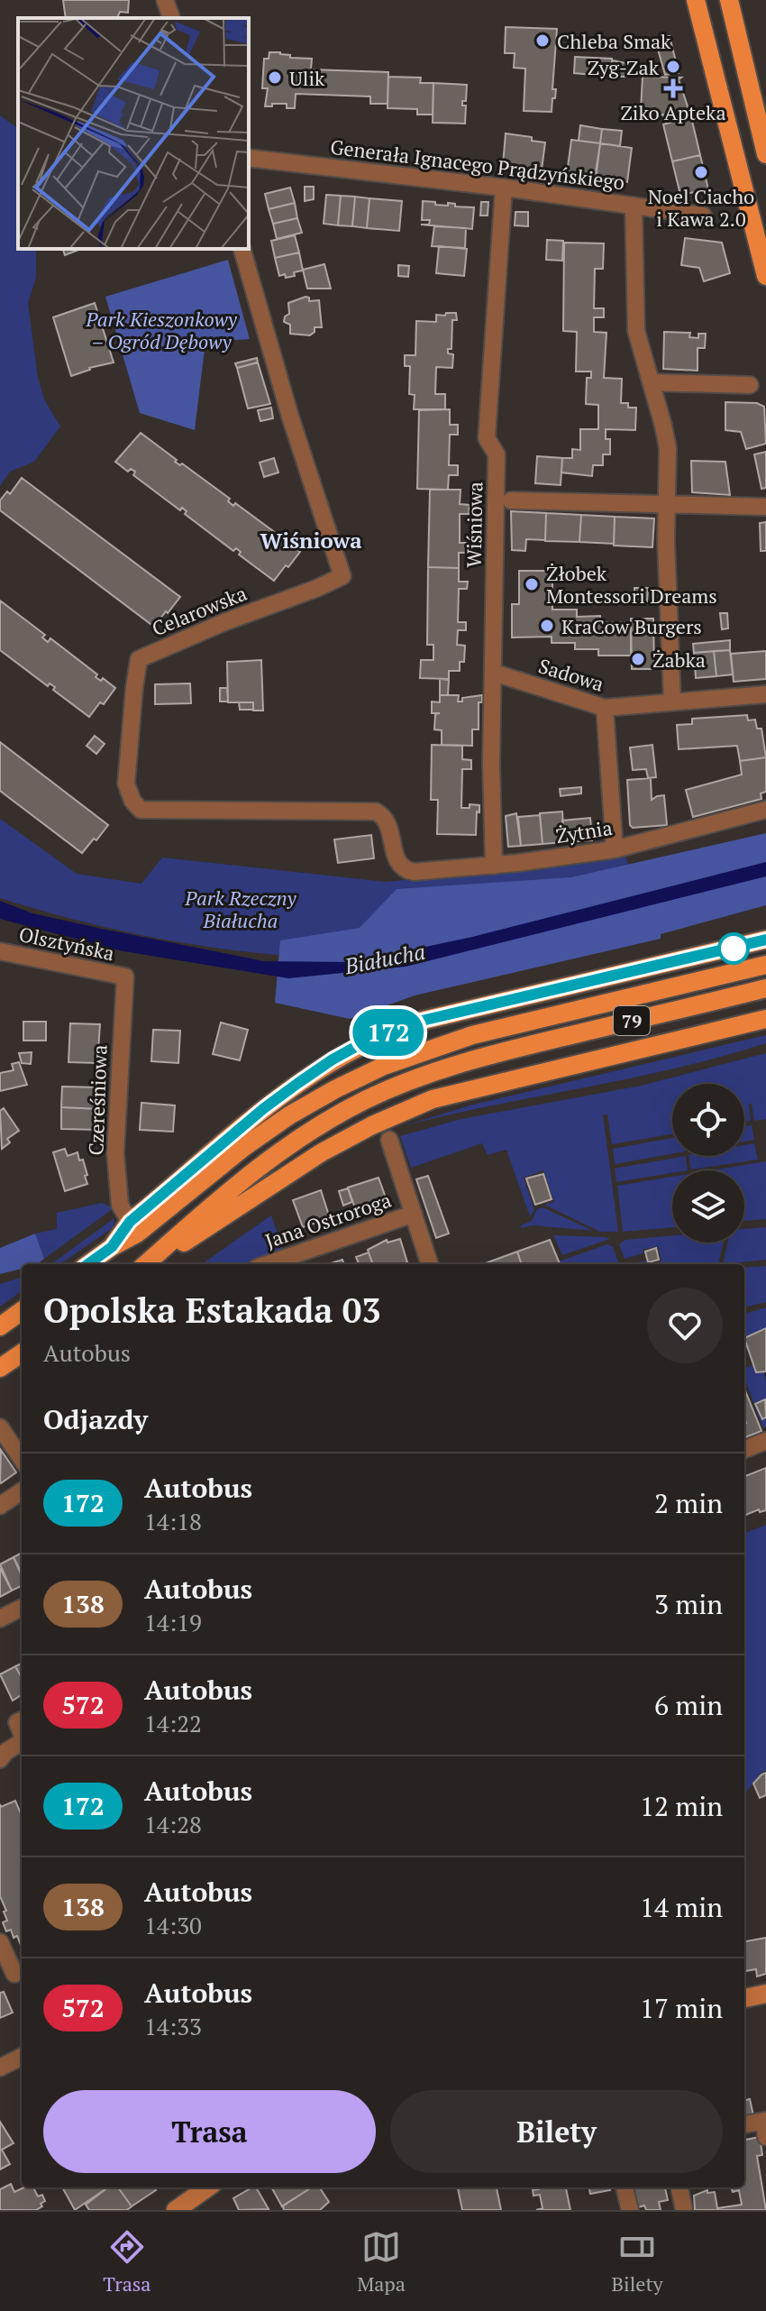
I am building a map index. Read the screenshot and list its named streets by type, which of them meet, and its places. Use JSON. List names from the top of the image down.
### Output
{
  "streets": {
    "main road": ["79"],
    "street": [
      "Generała Ignacego Prądzyńskiego",
      "Wiśniowa",
      "Celarowska",
      "Sadowa",
      "Żytnia",
      "Olsztyńska",
      "Czereśniowa",
      "Jana Ostroroga"
    ]
  },
  "crossings": [
    ["Generała Ignacego Prądzyńskiego", "Wiśniowa"],
    ["Wiśniowa", "Sadowa"],
    ["Wiśniowa", "Żytnia"],
    ["Celarowska", "Żytnia"],
    ["Olsztyńska", "Czereśniowa"]
  ],
  "districts": ["Wiśniowa"],
  "water": ["Białucha"],
  "parks": ["Park Kieszonkowy – Ogród Dębowy", "Park Rzeczny Białucha"],
  "places": {
    "other": [
      "Chleba Smak",
      "Zyg-Zak",
      "Ulik",
      "Noel Ciacho i Kawa 2.0",
      "Żłobek Montessori Dreams",
      "KraCow Burgers",
      "Żabka"
    ],
    "health": ["Ziko Apteka"]
  },
  "lines": ["bus line 172"],
  "page": {
    "on_map": "172",
    "heading": [
      ["Opolska Estakada 03", "Autobus"],
      "Odjazdy"
    ],
    "list": [
      {
        "mark": "172",
        "name": "Autobus",
        "note": "14:18",
        "value": "2 min"
      },
      {
        "mark": "138",
        "name": "Autobus",
        "note": "14:19",
        "value": "3 min"
      },
      {
        "mark": "572",
        "name": "Autobus",
        "note": "14:22",
        "value": "6 min"
      },
      {
        "mark": "172",
        "name": "Autobus",
        "note": "14:28",
        "value": "12 min"
      },
      {
        "mark": "138",
        "name": "Autobus",
        "note": "14:30",
        "value": "14 min"
      },
      {
        "mark": "572",
        "name": "Autobus",
        "note": "14:33",
        "value": "17 min"
      }
    ],
    "buttons": ["Trasa", "Bilety"],
    "tabs": ["Trasa", "Mapa", "Bilety"]
  }
}
